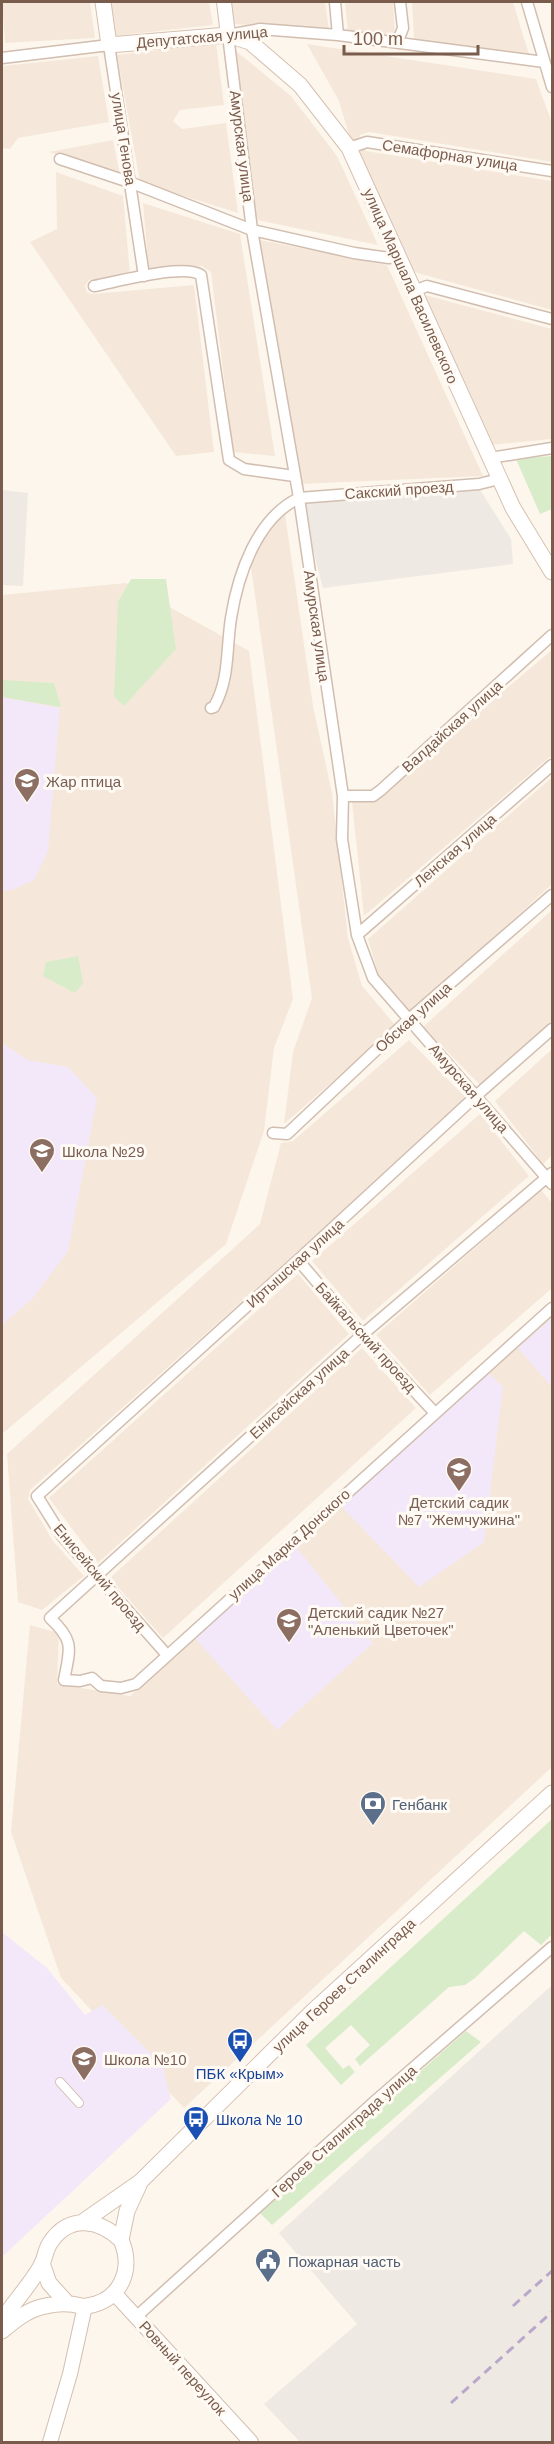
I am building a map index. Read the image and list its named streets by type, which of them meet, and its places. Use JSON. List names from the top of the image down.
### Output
{
  "streets": {
    "main road": [
      "Депутатская улица",
      "улица Генова",
      "улица Маршала Василевского",
      "улица Героев Сталинграда"
    ],
    "street": [
      "Амурская улица",
      "Семафорная улица",
      "Сакский проезд",
      "Валдайская улица",
      "Ленская улица",
      "Обская улица",
      "Иртышская улица",
      "Байкальский проезд",
      "Енисейская улица",
      "улица Марка Донского",
      "Енисейский проезд",
      "Героев Сталинграда улица",
      "Ровный переулок"
    ]
  },
  "crossings": [
    ["Депутатская улица", "улица Генова"],
    ["Депутатская улица", "Амурская улица"],
    ["Депутатская улица", "улица Маршала Василевского"],
    ["Амурская улица", "улица Маршала Василевского"],
    ["Амурская улица", "Сакский проезд"],
    ["Амурская улица", "Валдайская улица"],
    ["Амурская улица", "Ленская улица"],
    ["Амурская улица", "Обская улица"],
    ["Амурская улица", "Иртышская улица"],
    ["Амурская улица", "Енисейская улица"],
    ["Семафорная улица", "улица Маршала Василевского"],
    ["улица Маршала Василевского", "Сакский проезд"],
    ["Иртышская улица", "Байкальский проезд"],
    ["Иртышская улица", "Енисейский проезд"],
    ["Байкальский проезд", "Енисейская улица"],
    ["Байкальский проезд", "улица Марка Донского"],
    ["Енисейская улица", "улица Марка Донского"],
    ["Енисейская улица", "Енисейский проезд"],
    ["улица Марка Донского", "Енисейский проезд"],
    ["улица Героев Сталинграда", "Ровный переулок"],
    ["Героев Сталинграда улица", "Ровный переулок"]
  ],
  "places": {
    "school or university": [
      "Жар птица",
      "Школа №29",
      "Детский садик №7 \"Жемчужина\"",
      "Детский садик №27 \"Аленький Цветочек\"",
      "Школа №10"
    ],
    "bank": ["Генбанк"],
    "bus stop": ["ПБК «Крым»", "Школа № 10"],
    "public building": ["Пожарная часть"]
  },
  "scale_bar": "100 m"
}
